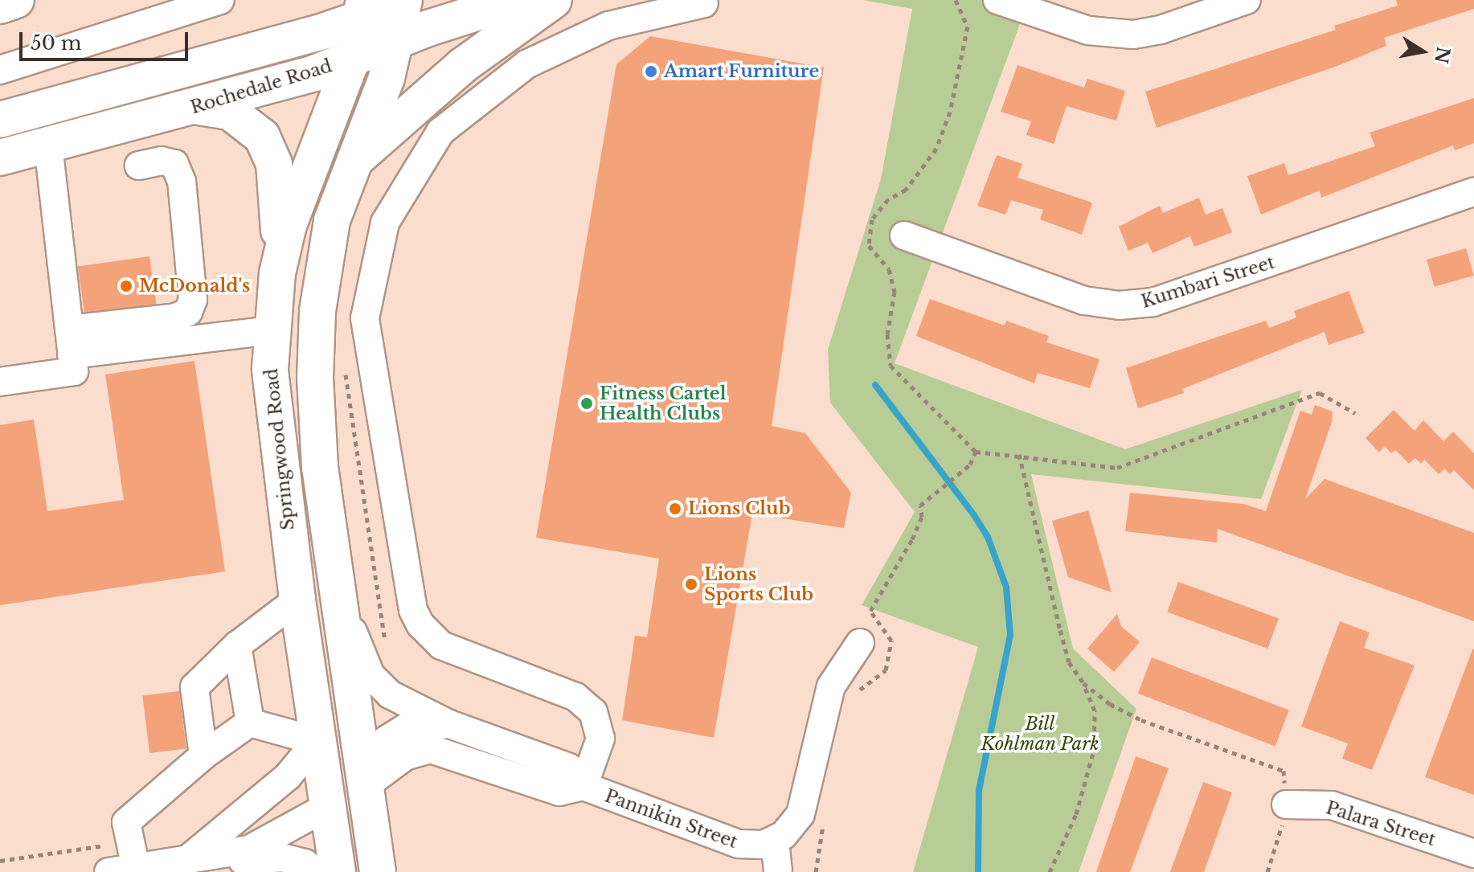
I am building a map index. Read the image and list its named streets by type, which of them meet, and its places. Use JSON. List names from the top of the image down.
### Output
{
  "streets": {
    "main road": ["Rochedale Road", "Springwood Road"],
    "street": ["Kumbari Street", "Pannikin Street", "Palara Street"]
  },
  "crossings": [
    ["Rochedale Road", "Springwood Road"]
  ],
  "parks": ["Bill Kohlman Park"],
  "places": [
    "Amart Furniture",
    "McDonald's",
    "Fitness Cartel Health Clubs",
    "Lions Club",
    "Lions Sports Club"
  ],
  "scale_bar": "50 m",
  "north": "right"
}
